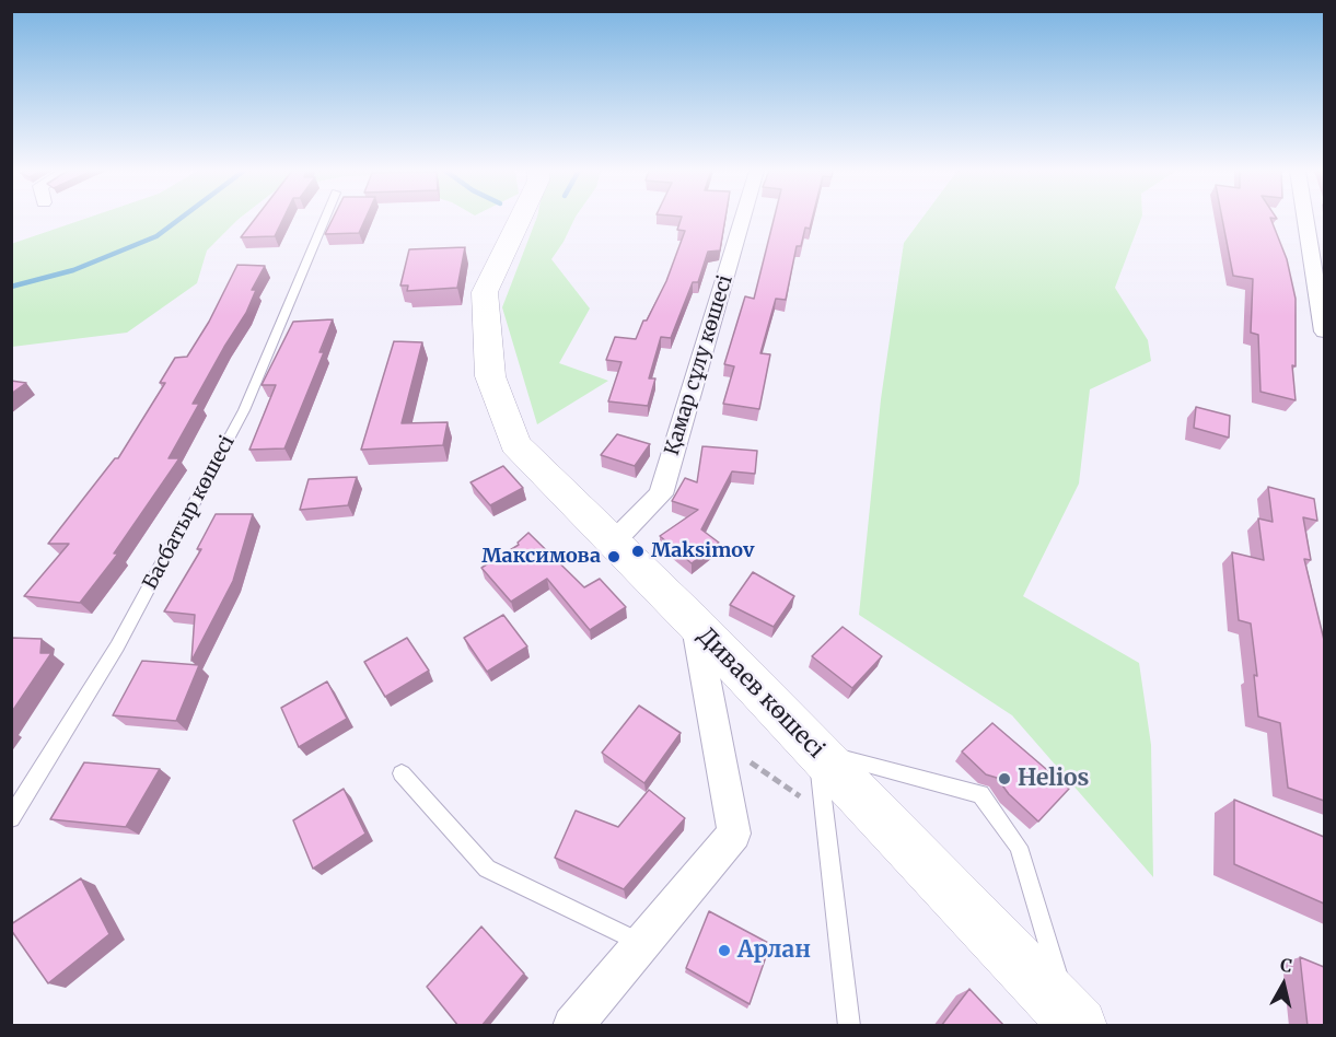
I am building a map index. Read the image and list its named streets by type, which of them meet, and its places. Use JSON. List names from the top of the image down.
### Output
{
  "streets": {
    "street": ["Қамар сұлу көшесі", "Диваев көшесі"],
    "lane": ["Басбатыр көшесі"]
  },
  "crossings": [
    ["Қамар сұлу көшесі", "Диваев көшесі"]
  ],
  "places": [
    "Maksimov",
    "Максимова",
    "Helios",
    "Арлан"
  ],
  "north": "top"
}
